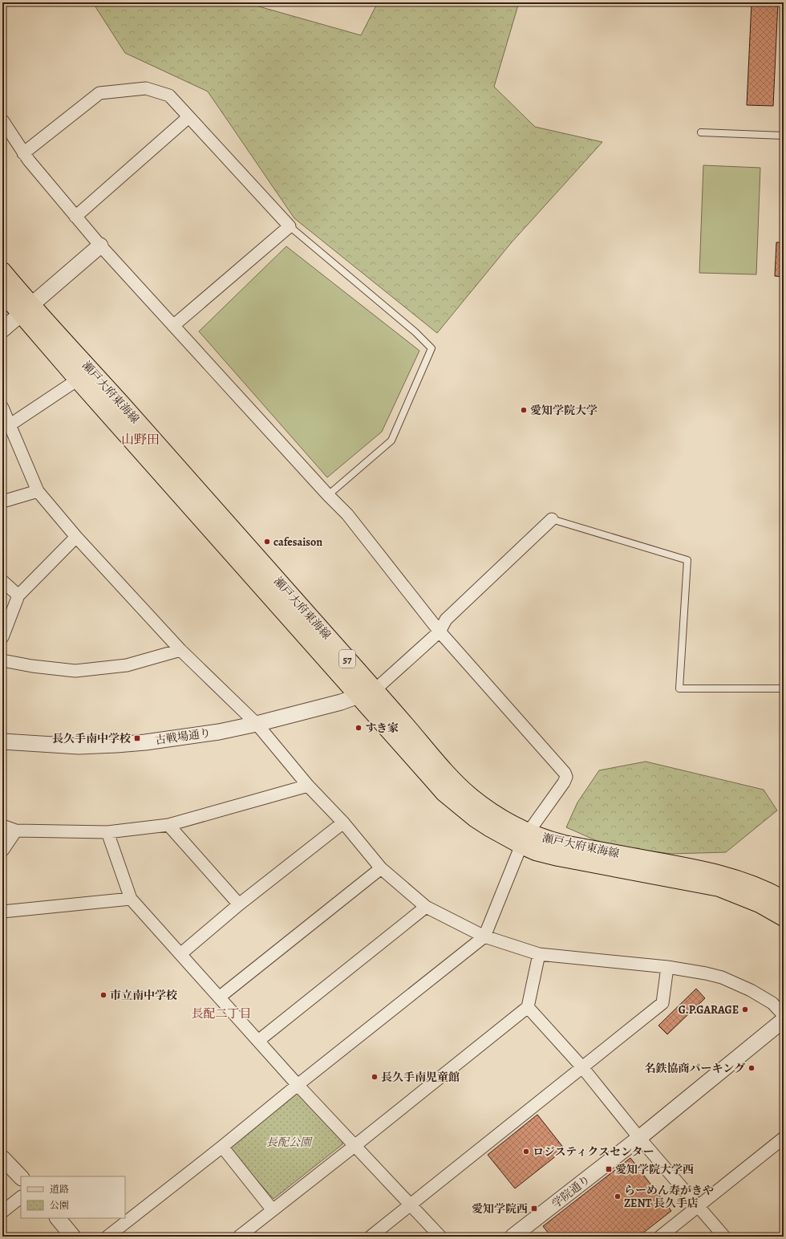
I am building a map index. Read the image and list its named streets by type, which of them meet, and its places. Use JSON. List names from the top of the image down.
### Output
{
  "streets": {
    "main road": ["瀬戸大府東海線", "57"],
    "street": ["古戦場通り", "学院通り"]
  },
  "crossings": [
    ["瀬戸大府東海線", "古戦場通り"]
  ],
  "districts": ["山野田", "長配二丁目"],
  "parks": ["長配公園"],
  "places": {
    "other": [
      "愛知学院大学",
      "cafesaison",
      "すき家",
      "市立南中学校",
      "G.P.GARAGE",
      "名鉄協商パーキング",
      "長久手南児童館",
      "ロジスティクスセンター",
      "らーめん寿がきや ZENT 長久手店"
    ],
    "transit": ["長久手南中学校", "愛知学院大学西", "愛知学院西"]
  },
  "legend": ["道路", "公園"]
}
